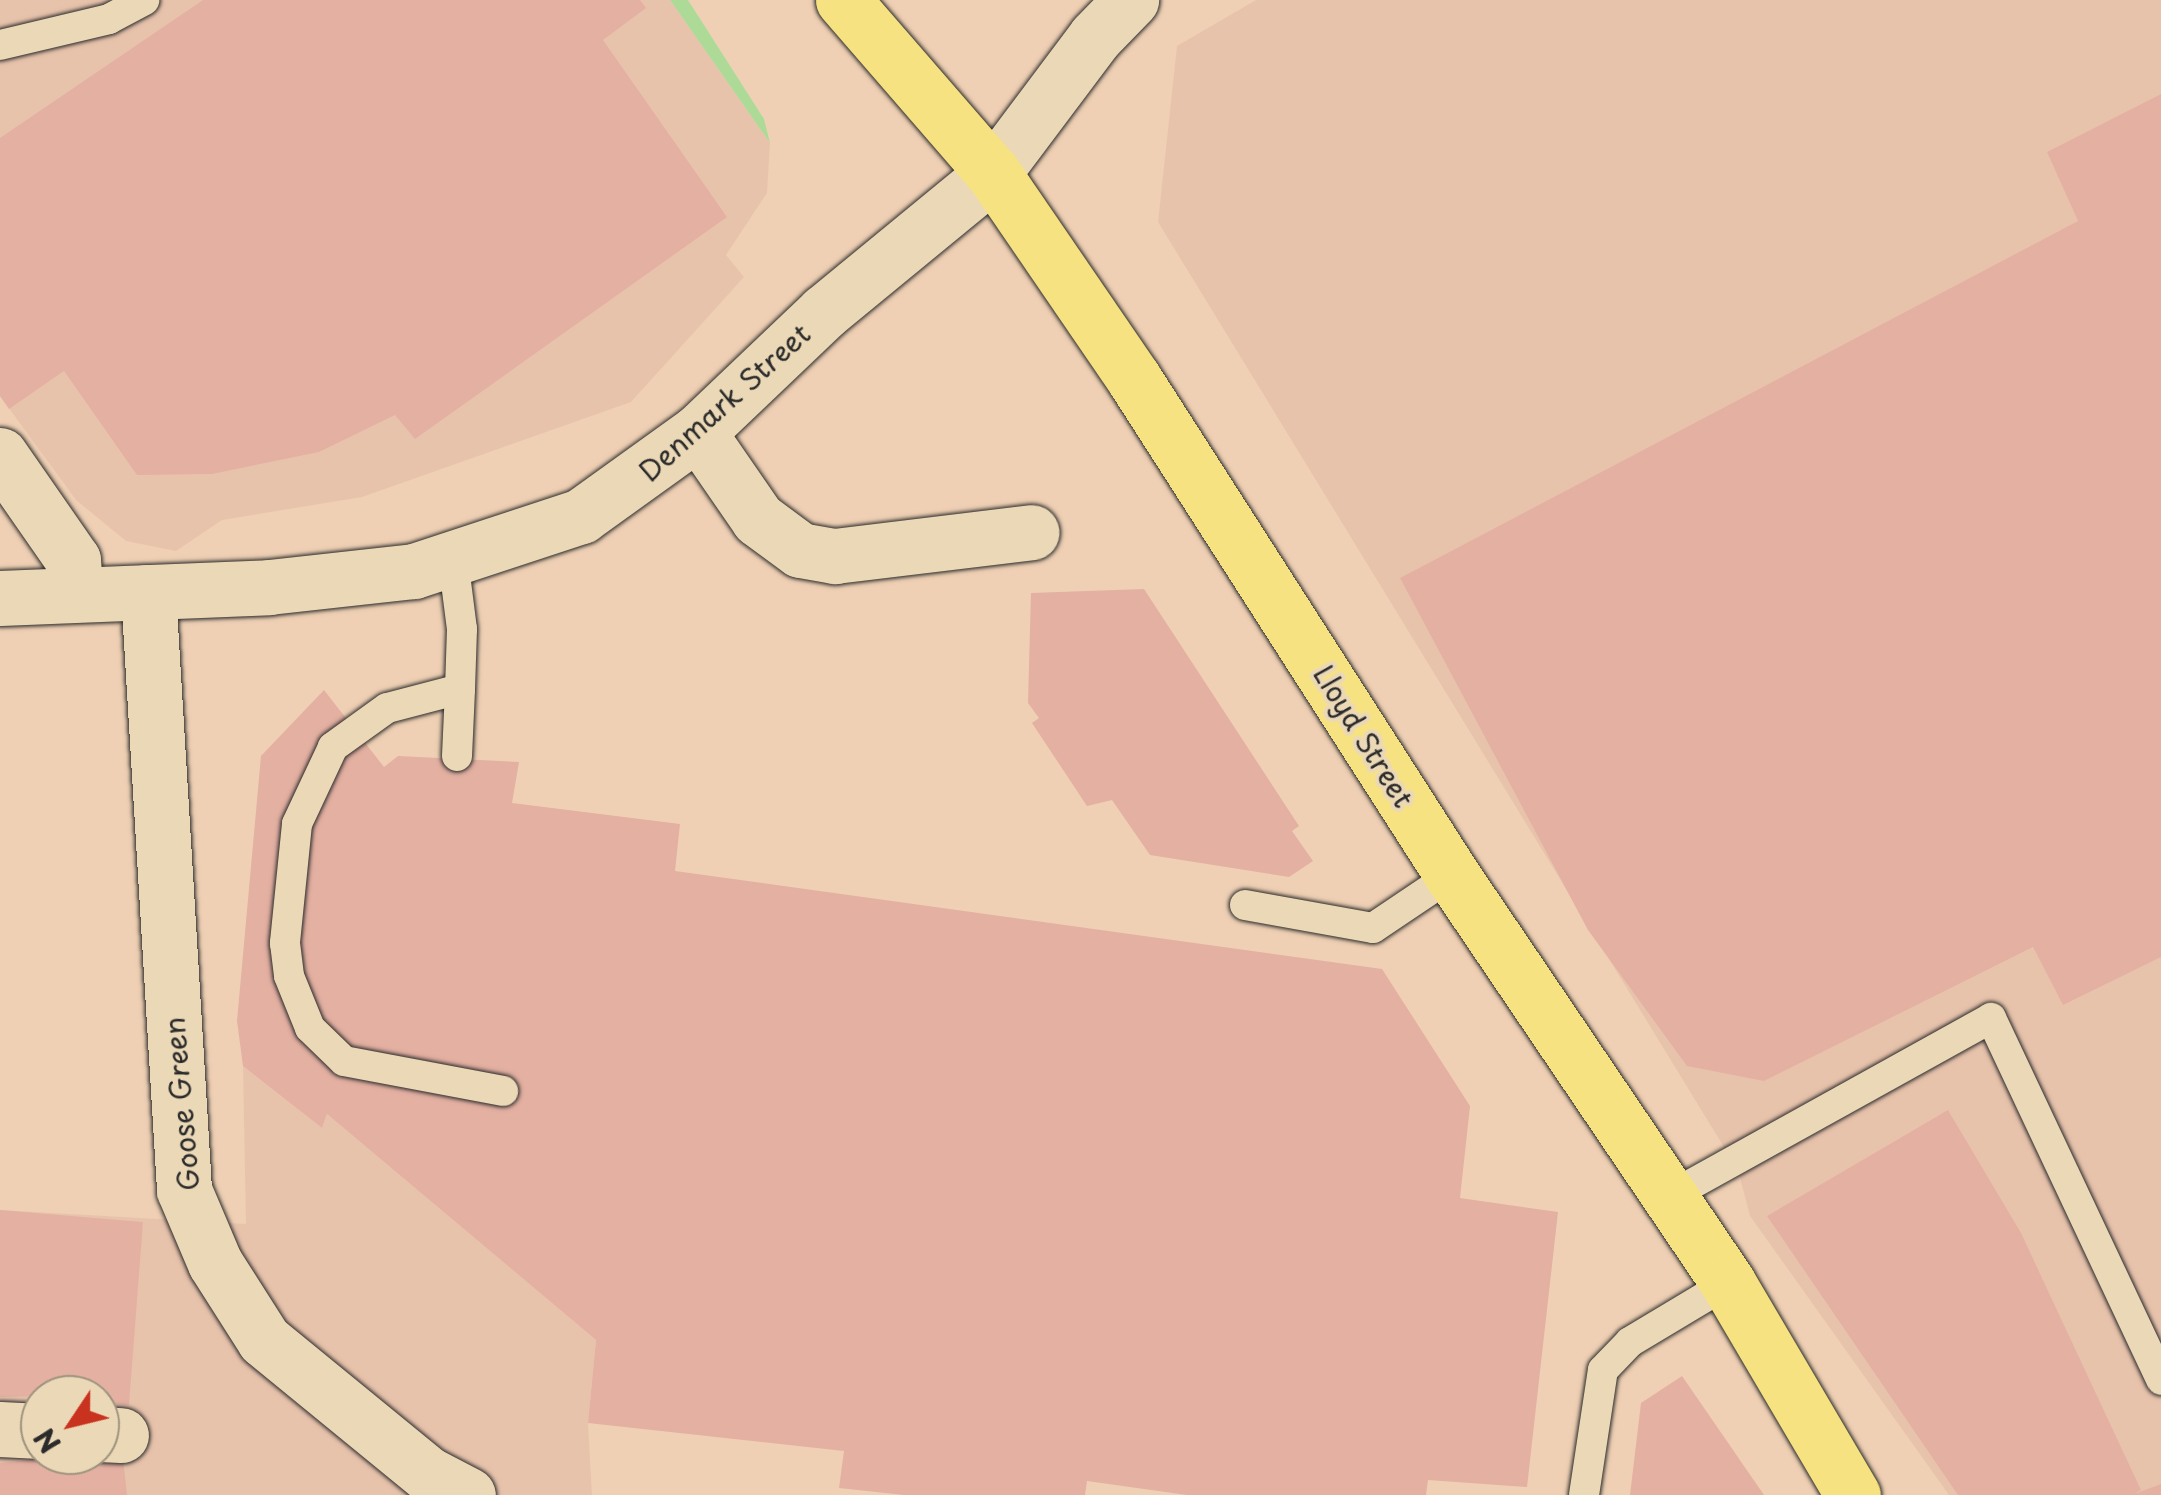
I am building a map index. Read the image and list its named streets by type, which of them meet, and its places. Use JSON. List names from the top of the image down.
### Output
{
  "streets": {
    "main road": ["Lloyd Street"],
    "street": ["Denmark Street", "Goose Green"]
  },
  "crossings": [
    ["Denmark Street", "Lloyd Street"],
    ["Denmark Street", "Goose Green"]
  ],
  "north": "bottom left"
}
